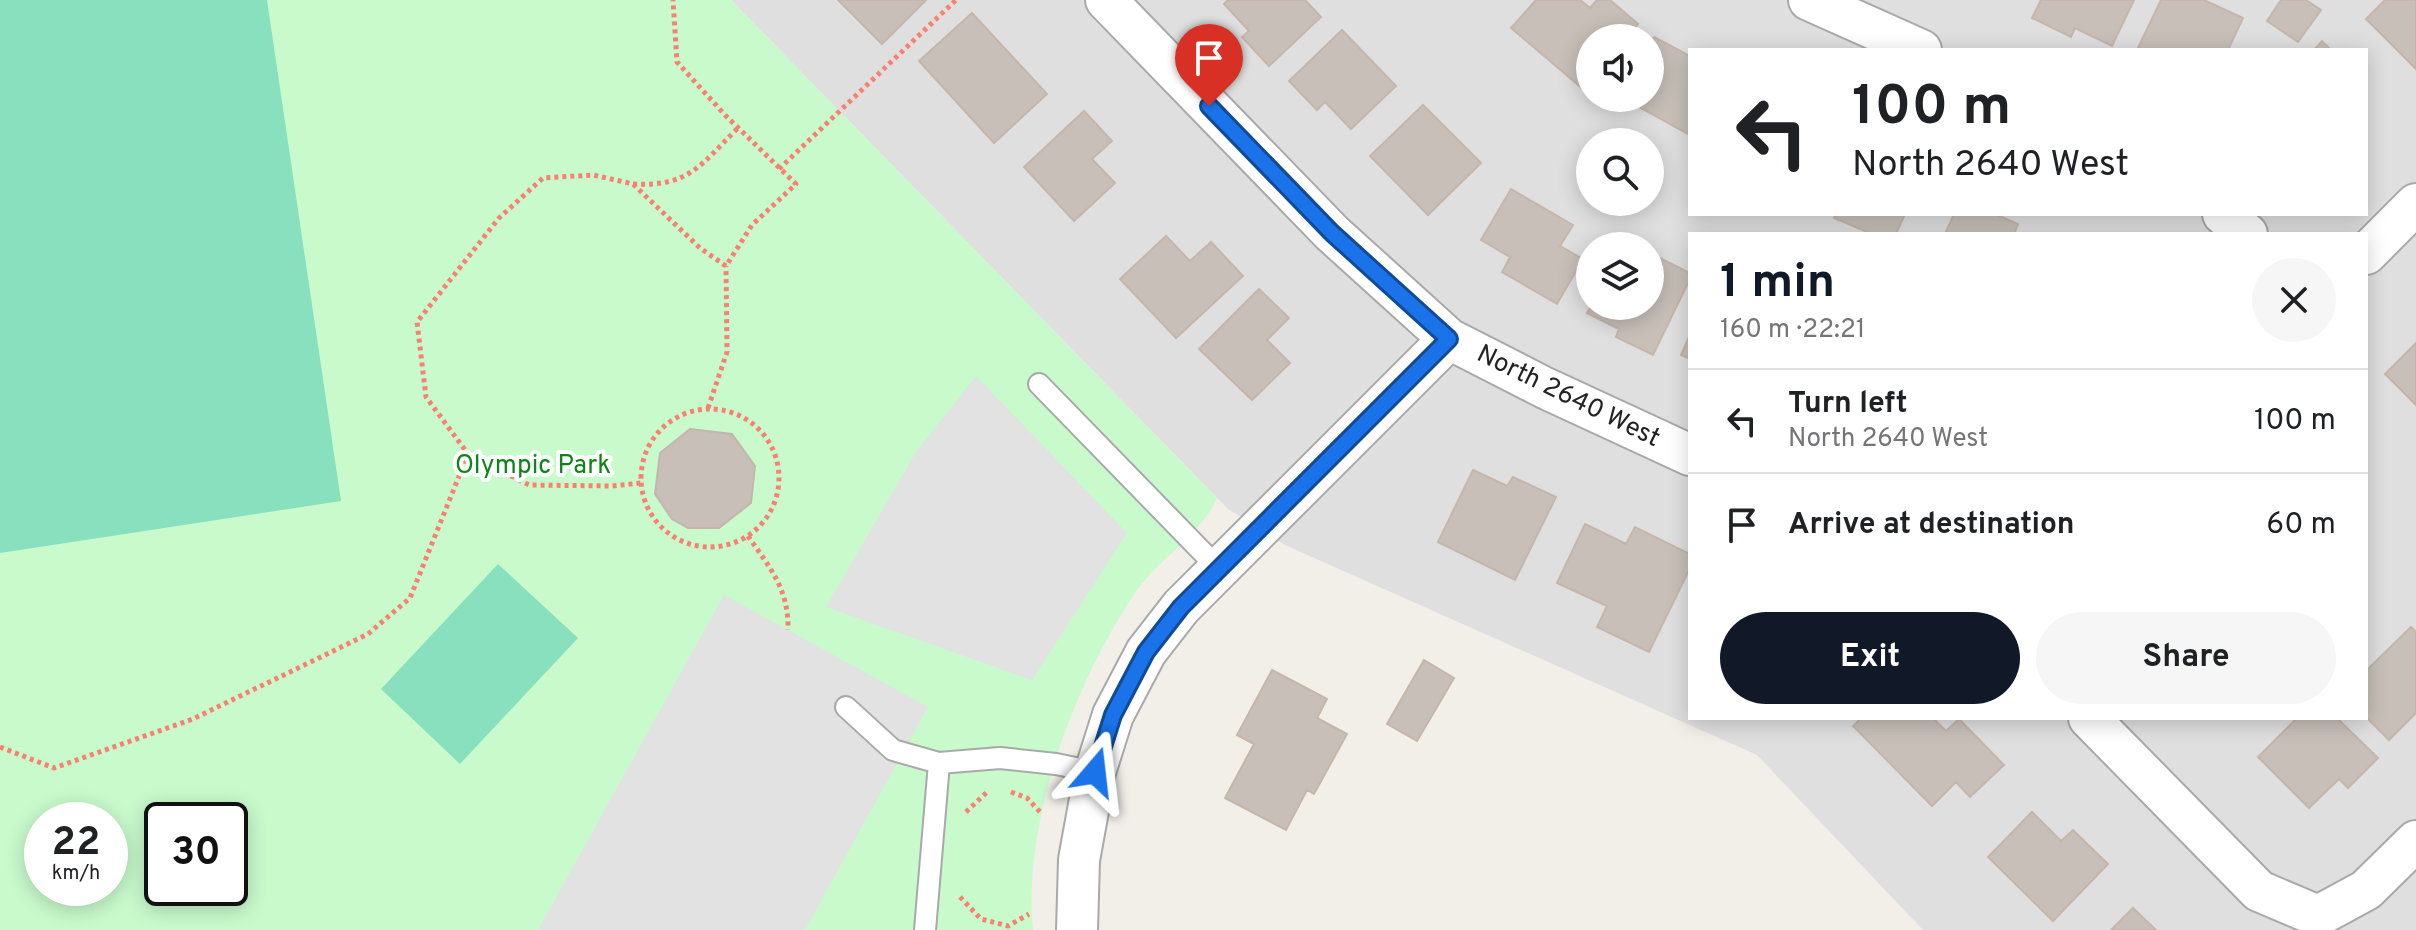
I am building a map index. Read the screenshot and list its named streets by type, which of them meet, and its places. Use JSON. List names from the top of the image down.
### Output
{
  "streets": {
    "street": ["North 2640 West"]
  },
  "parks": ["Olympic Park"],
  "page": {
    "turn": ["100 m", "North 2640 West"],
    "heading": ["1 min", "160 m · 22:21"],
    "list": [
      {
        "name": "Turn left",
        "note": "North 2640 West",
        "value": "100 m"
      },
      {
        "name": "Arrive at destination",
        "value": "60 m"
      }
    ],
    "buttons": ["Exit", "Share"],
    "speed": "22 km/h",
    "limit": "30"
  }
}
